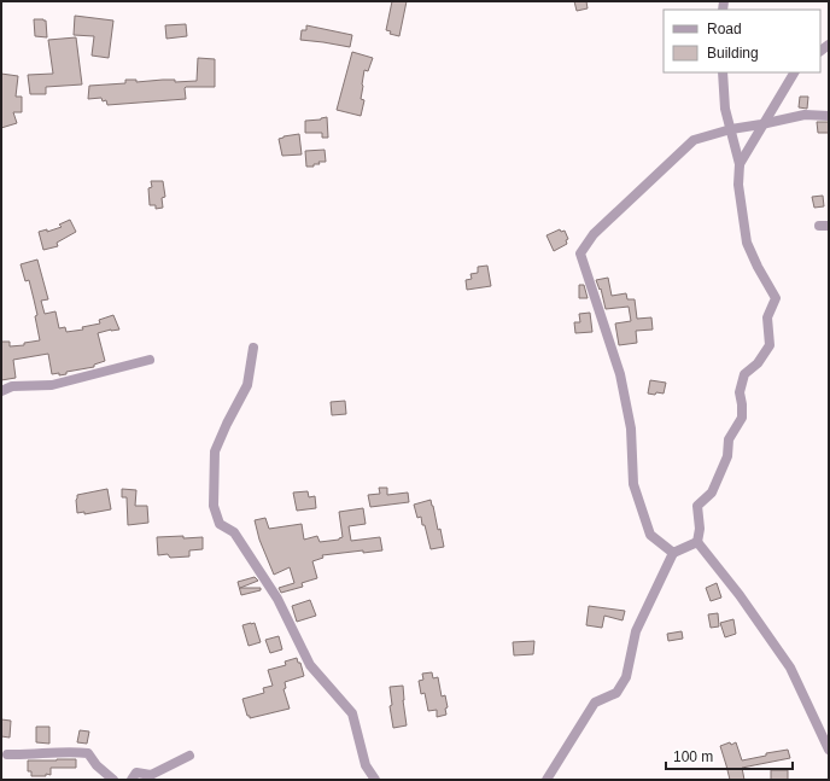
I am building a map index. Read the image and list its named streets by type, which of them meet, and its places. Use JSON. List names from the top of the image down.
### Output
{
  "legend": ["Road", "Building"],
  "scale_bar": "100 m"
}
